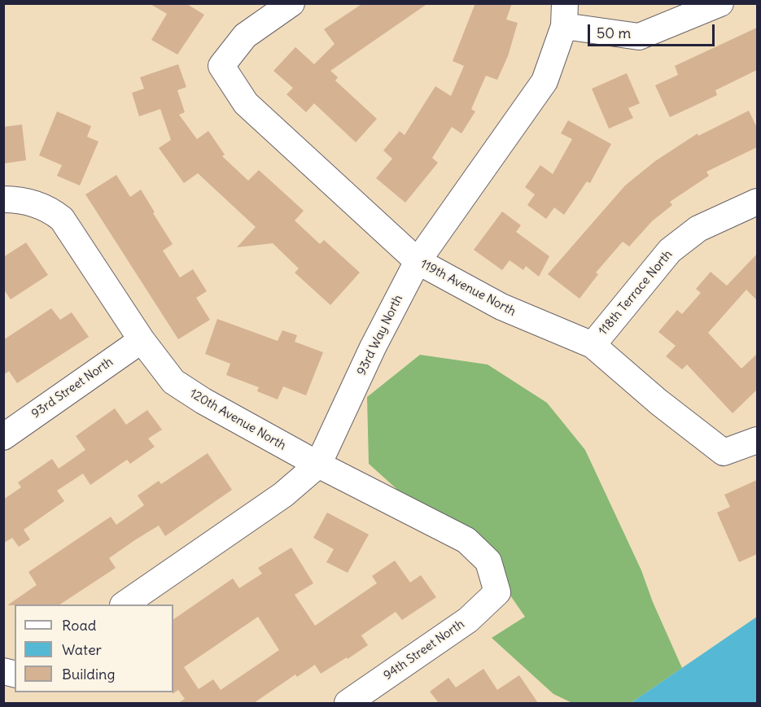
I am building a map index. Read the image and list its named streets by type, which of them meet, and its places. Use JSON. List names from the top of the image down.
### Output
{
  "streets": {
    "street": [
      "119th Avenue North",
      "118th Terrace North",
      "93rd Way North",
      "93rd Street North",
      "120th Avenue North",
      "94th Street North"
    ]
  },
  "crossings": [
    ["119th Avenue North", "118th Terrace North"],
    ["119th Avenue North", "93rd Way North"],
    ["93rd Way North", "120th Avenue North"],
    ["93rd Street North", "120th Avenue North"],
    ["120th Avenue North", "94th Street North"]
  ],
  "legend": ["Road", "Water", "Building"],
  "scale_bar": "50 m"
}
